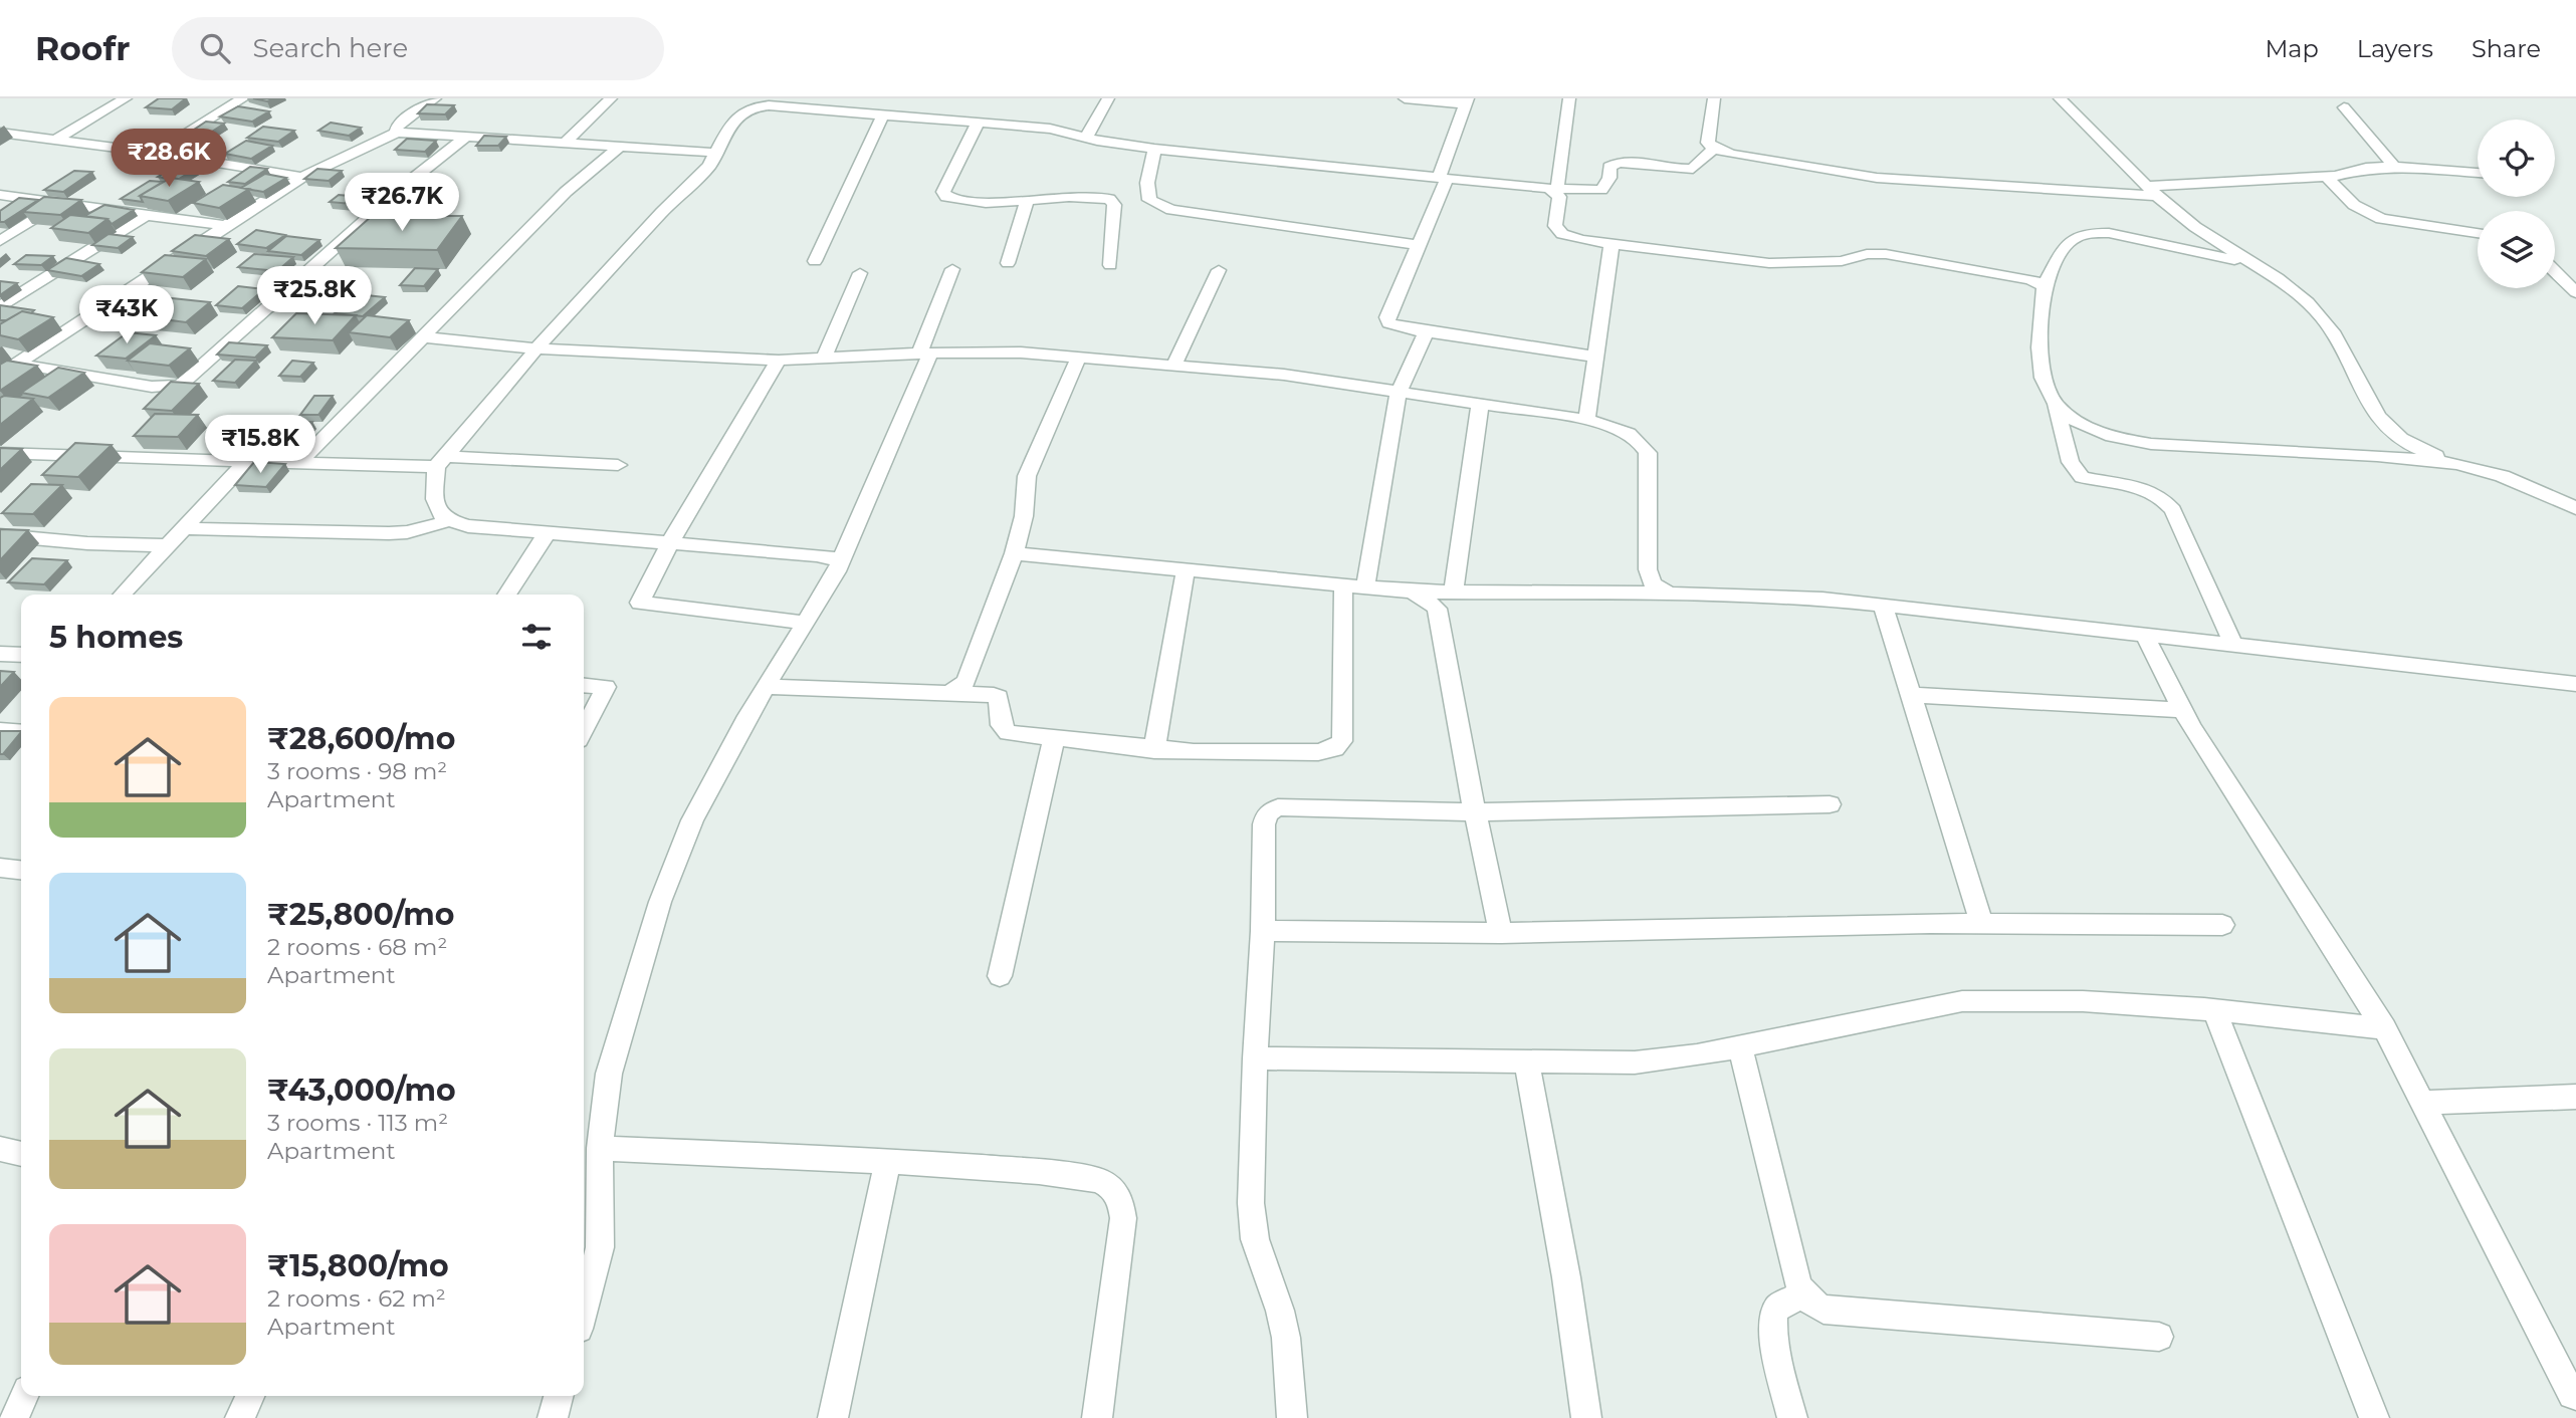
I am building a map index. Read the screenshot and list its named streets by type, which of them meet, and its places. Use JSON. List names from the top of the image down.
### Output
{
  "page": {
    "header": "Roofr",
    "search": "Search here",
    "nav": ["Map", "Layers", "Share"],
    "price": [
      "₹28.6K",
      "₹26.7K",
      "₹25.8K",
      "₹43K",
      "₹15.8K"
    ],
    "heading": "5 homes",
    "list": [
      {
        "name": "₹28,600/mo",
        "note": "3 rooms · 98 m² · Apartment"
      },
      {
        "name": "₹25,800/mo",
        "note": "2 rooms · 68 m² · Apartment"
      },
      {
        "name": "₹43,000/mo",
        "note": "3 rooms · 113 m² · Apartment"
      },
      {
        "name": "₹15,800/mo",
        "note": "2 rooms · 62 m² · Apartment"
      }
    ]
  }
}
